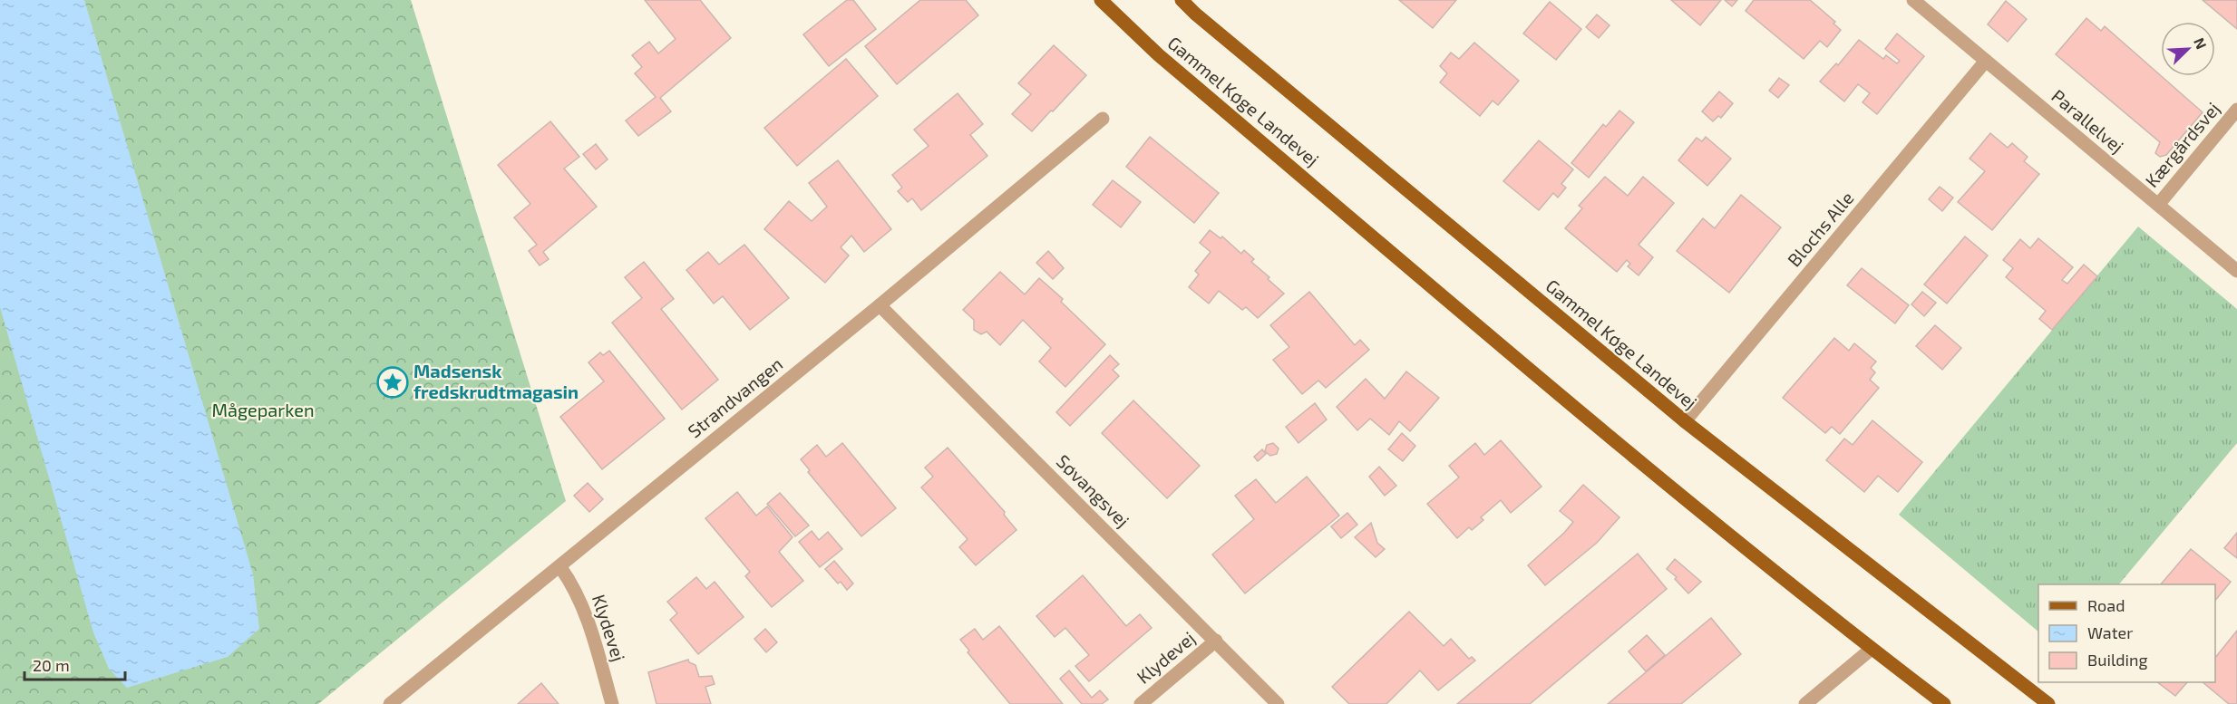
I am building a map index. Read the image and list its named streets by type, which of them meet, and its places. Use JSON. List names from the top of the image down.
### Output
{
  "streets": {
    "main road": ["Gammel Køge Landevej"],
    "street": [
      "Parallelvej",
      "Kærgårdsvej",
      "Blochs Alle",
      "Strandvangen",
      "Søvangsvej",
      "Klydevej"
    ]
  },
  "crossings": [
    ["Gammel Køge Landevej", "Blochs Alle"],
    ["Parallelvej", "Kærgårdsvej"],
    ["Parallelvej", "Blochs Alle"],
    ["Strandvangen", "Søvangsvej"],
    ["Strandvangen", "Klydevej"],
    ["Søvangsvej", "Klydevej"]
  ],
  "parks": ["Mågeparken"],
  "places": {
    "place": ["Madsensk fredskrudtmagasin"]
  },
  "legend": ["Road", "Water", "Building"],
  "scale_bar": "20 m",
  "north": "top right"
}
